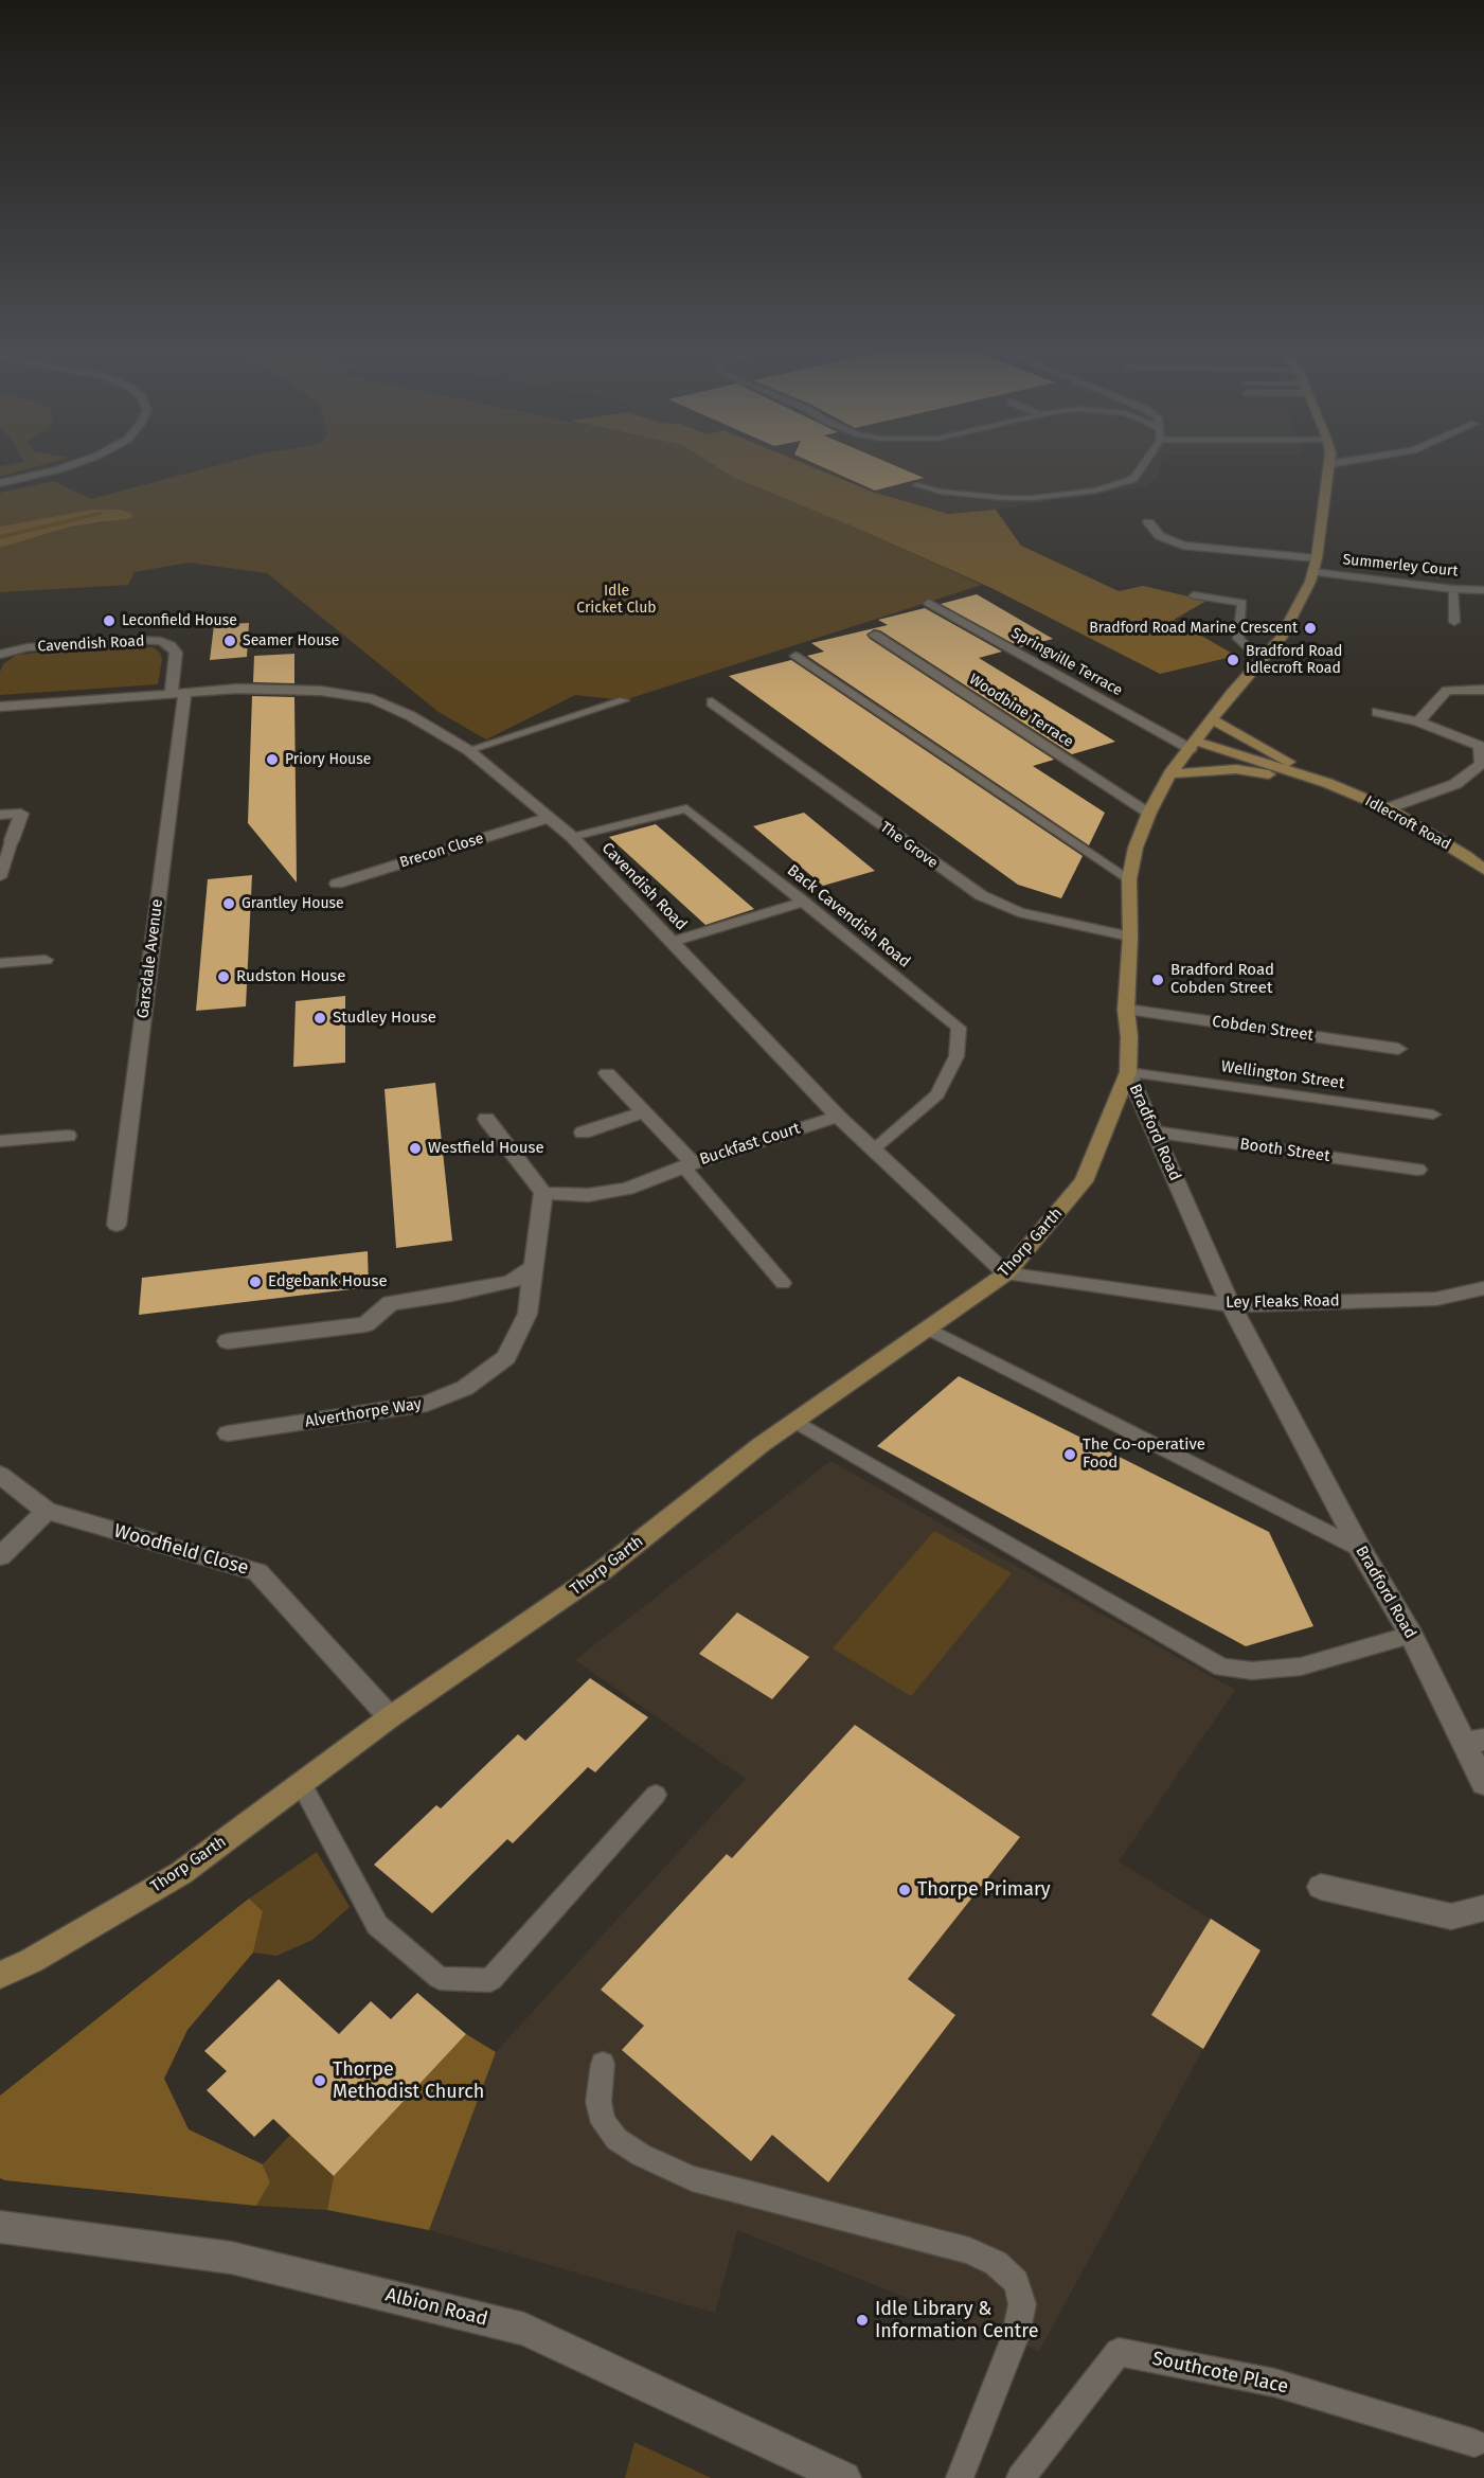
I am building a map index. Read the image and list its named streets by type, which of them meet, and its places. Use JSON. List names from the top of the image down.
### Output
{
  "streets": {
    "street": [
      "Summerley Court",
      "Cavendish Road",
      "Springville Terrace",
      "Woodbine Terrace",
      "Idlecroft Road",
      "The Grove",
      "Brecon Close",
      "Garsdale Avenue",
      "Cobden Street",
      "Bradford Road",
      "Buckfast Court",
      "Booth Street",
      "Thorp Garth",
      "Ley Fleaks Road",
      "Alverthorpe Way",
      "Woodfield Close",
      "Albion Road"
    ],
    "lane": ["Back Cavendish Road", "Wellington Street", "Southcote Place"]
  },
  "crossings": [
    ["Summerley Court", "Bradford Road"],
    ["Cavendish Road", "Brecon Close"],
    ["Cavendish Road", "Back Cavendish Road"],
    ["Cavendish Road", "Garsdale Avenue"],
    ["Cavendish Road", "Buckfast Court"],
    ["Cavendish Road", "Thorp Garth"],
    ["Cavendish Road", "Ley Fleaks Road"],
    ["Springville Terrace", "Idlecroft Road"],
    ["Springville Terrace", "Bradford Road"],
    ["Woodbine Terrace", "Bradford Road"],
    ["Idlecroft Road", "Bradford Road"],
    ["The Grove", "Bradford Road"],
    ["Cobden Street", "Bradford Road"],
    ["Wellington Street", "Bradford Road"],
    ["Wellington Street", "Thorp Garth"],
    ["Bradford Road", "Booth Street"],
    ["Bradford Road", "Thorp Garth"],
    ["Bradford Road", "Ley Fleaks Road"],
    ["Thorp Garth", "Ley Fleaks Road"],
    ["Thorp Garth", "Woodfield Close"]
  ],
  "parks": ["Idle Cricket Club"],
  "places": [
    "Leconfield House",
    "Bradford Road Marine Crescent",
    "Seamer House",
    "Bradford Road Idlecroft Road",
    "Priory House",
    "Grantley House",
    "Rudston House",
    "Bradford Road Cobden Street",
    "Studley House",
    "Westfield House",
    "Edgebank House",
    "The Co-operative Food",
    "Thorpe Primary",
    "Thorpe Methodist Church",
    "Idle Library & Information Centre"
  ]
}
